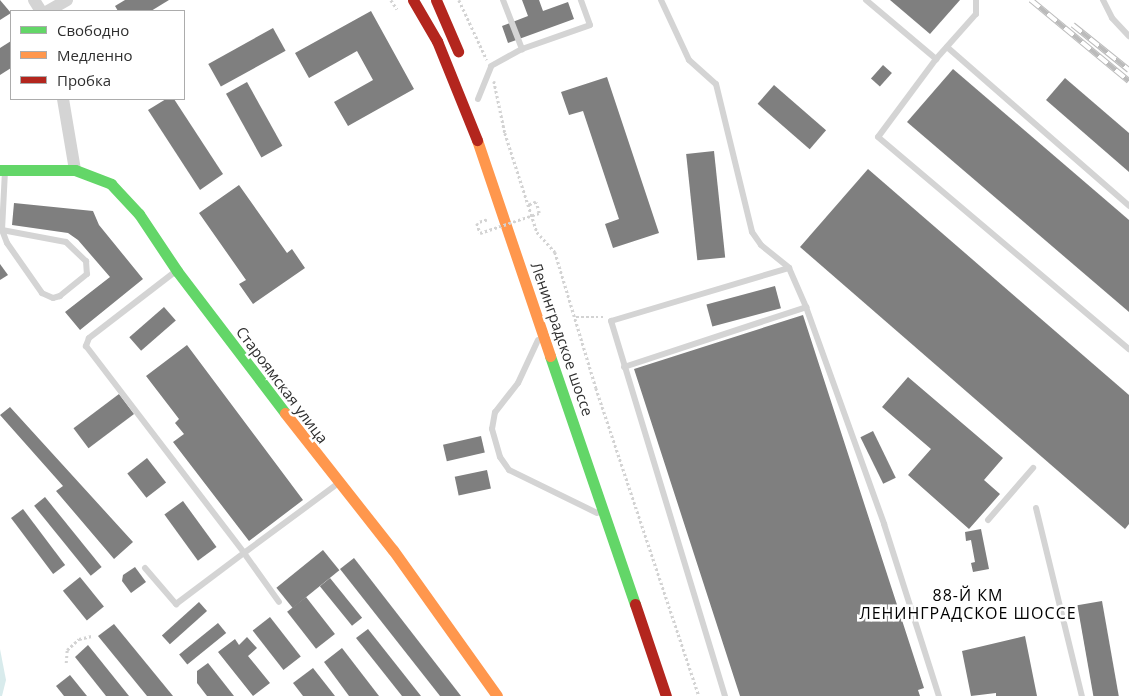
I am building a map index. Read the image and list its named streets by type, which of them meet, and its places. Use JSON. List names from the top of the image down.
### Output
{
  "streets": {
    "main road": ["Ленинградское шоссе", "Староямская улица"]
  },
  "districts": ["88-Й КМ ЛЕНИНГРАДСКОЕ ШОССЕ"],
  "legend": ["Свободно", "Медленно", "Пробка"]
}
